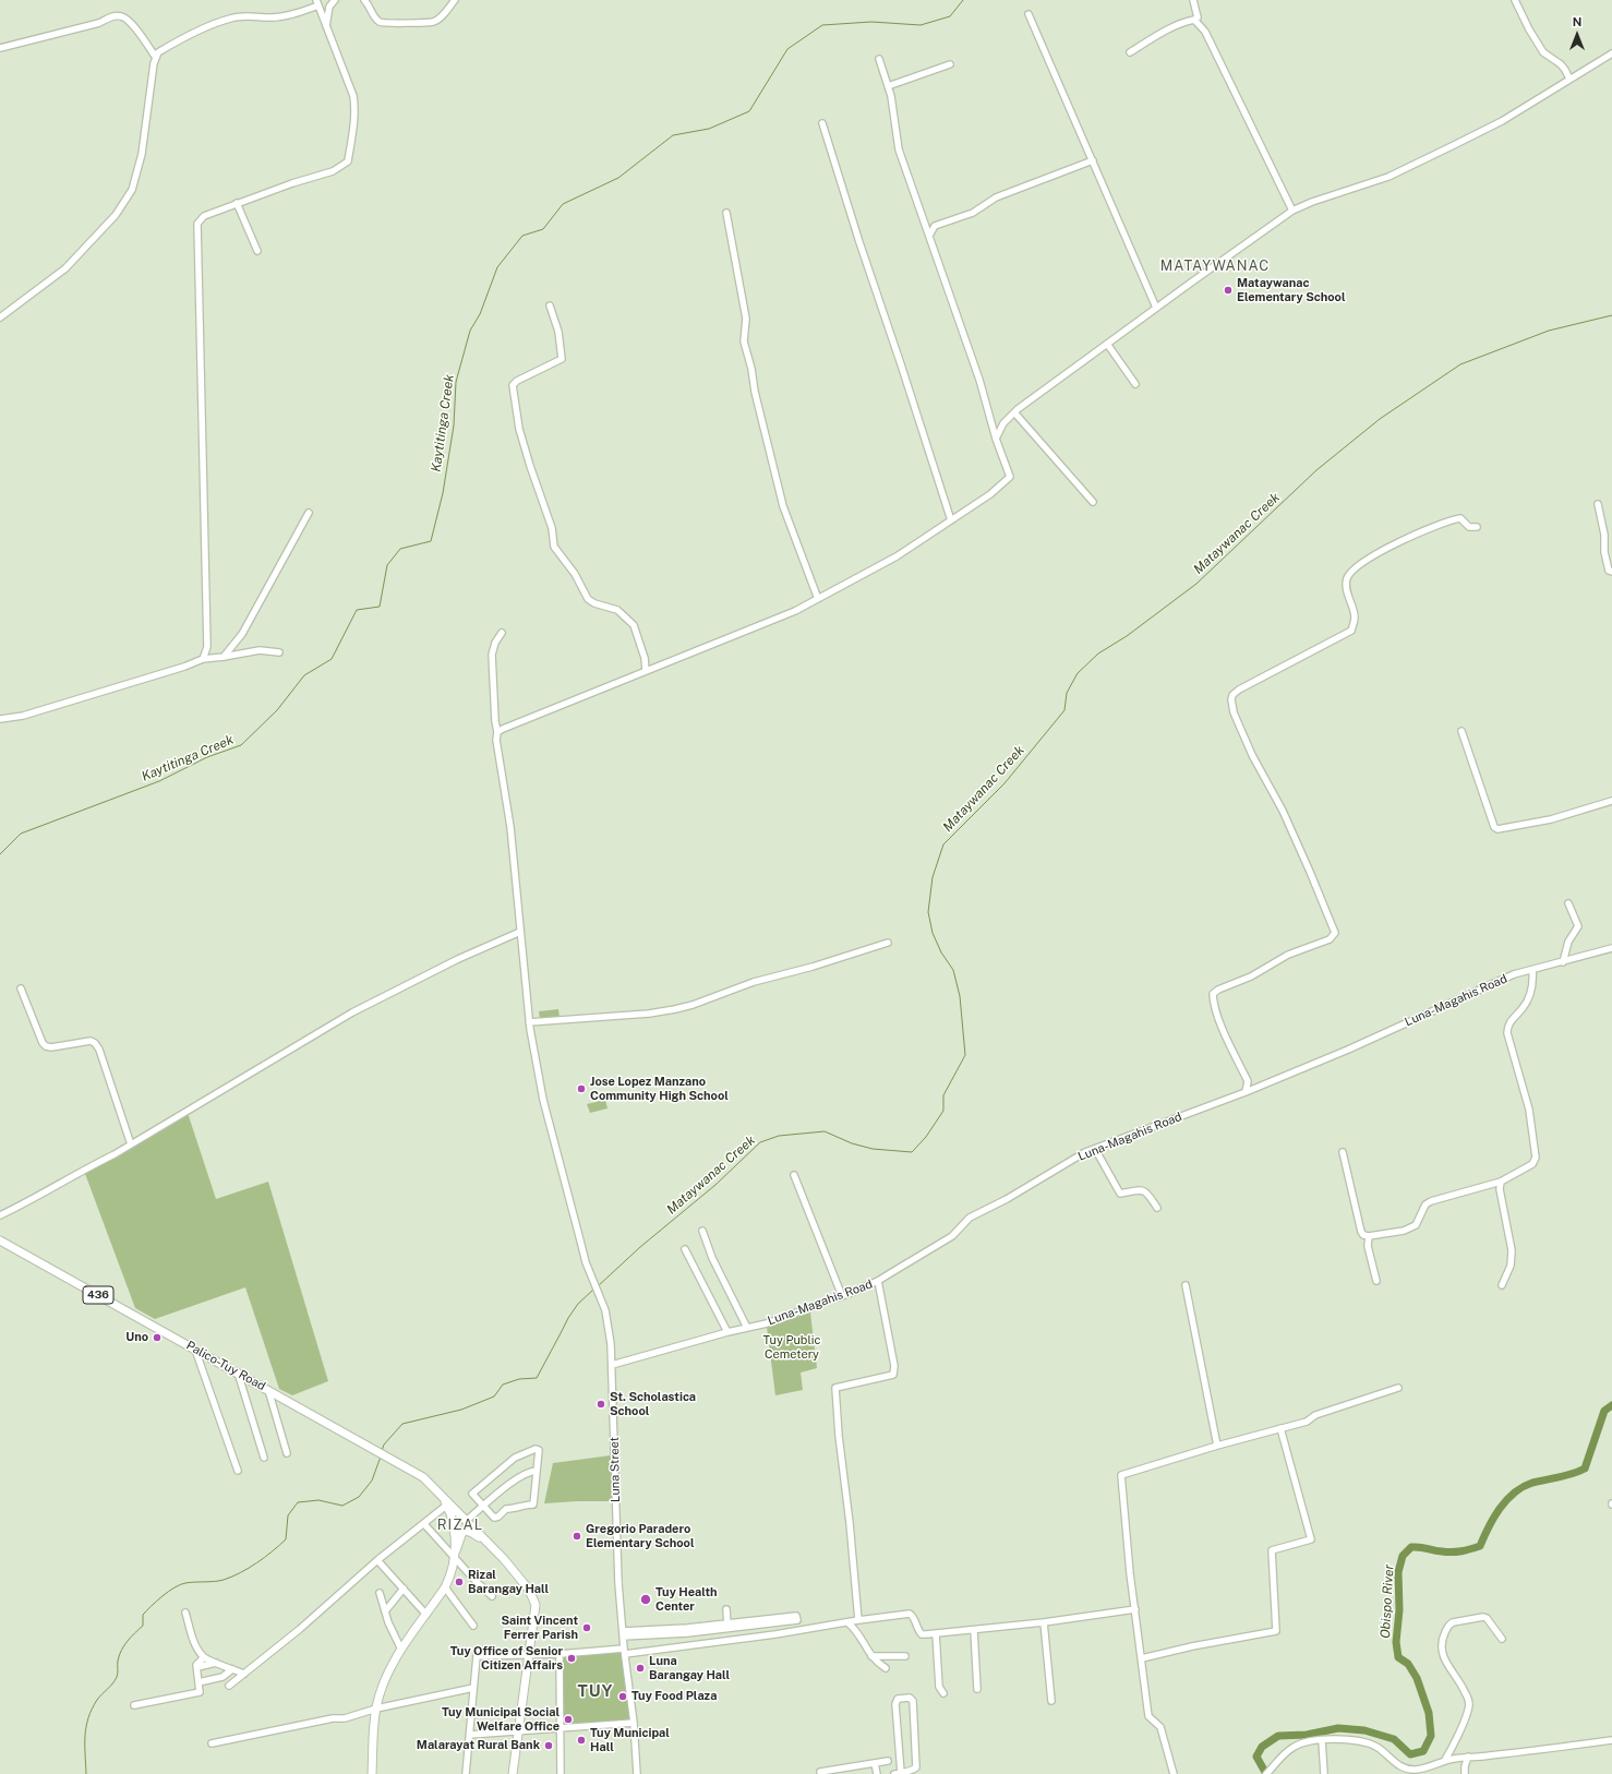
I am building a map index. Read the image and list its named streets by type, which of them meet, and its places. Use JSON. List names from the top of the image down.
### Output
{
  "streets": {
    "main road": ["436", "Palico-Tuy Road"],
    "street": ["Luna-Magahis Road", "Luna Street"]
  },
  "crossings": [
    ["Luna-Magahis Road", "Luna Street"],
    ["436", "Palico-Tuy Road"]
  ],
  "districts": ["MATAYWANAC", "RIZAL", "TUY"],
  "water": ["Kaytitinga Creek", "Mataywanac Creek", "Obispo River"],
  "parks": ["Tuy Public Cemetery"],
  "places": [
    "Mataywanac Elementary School",
    "Jose Lopez Manzano Community High School",
    "Uno",
    "St. Scholastica School",
    "Gregorio Paradero Elementary School",
    "Rizal Barangay Hall",
    "Tuy Health Center",
    "Saint Vincent Ferrer Parish",
    "Tuy Office of Senior Citizen Affairs",
    "Luna Barangay Hall",
    "Tuy Food Plaza",
    "Tuy Municipal Social Welfare Office",
    "Tuy Municipal Hall",
    "Malarayat Rural Bank"
  ],
  "north": "top"
}
